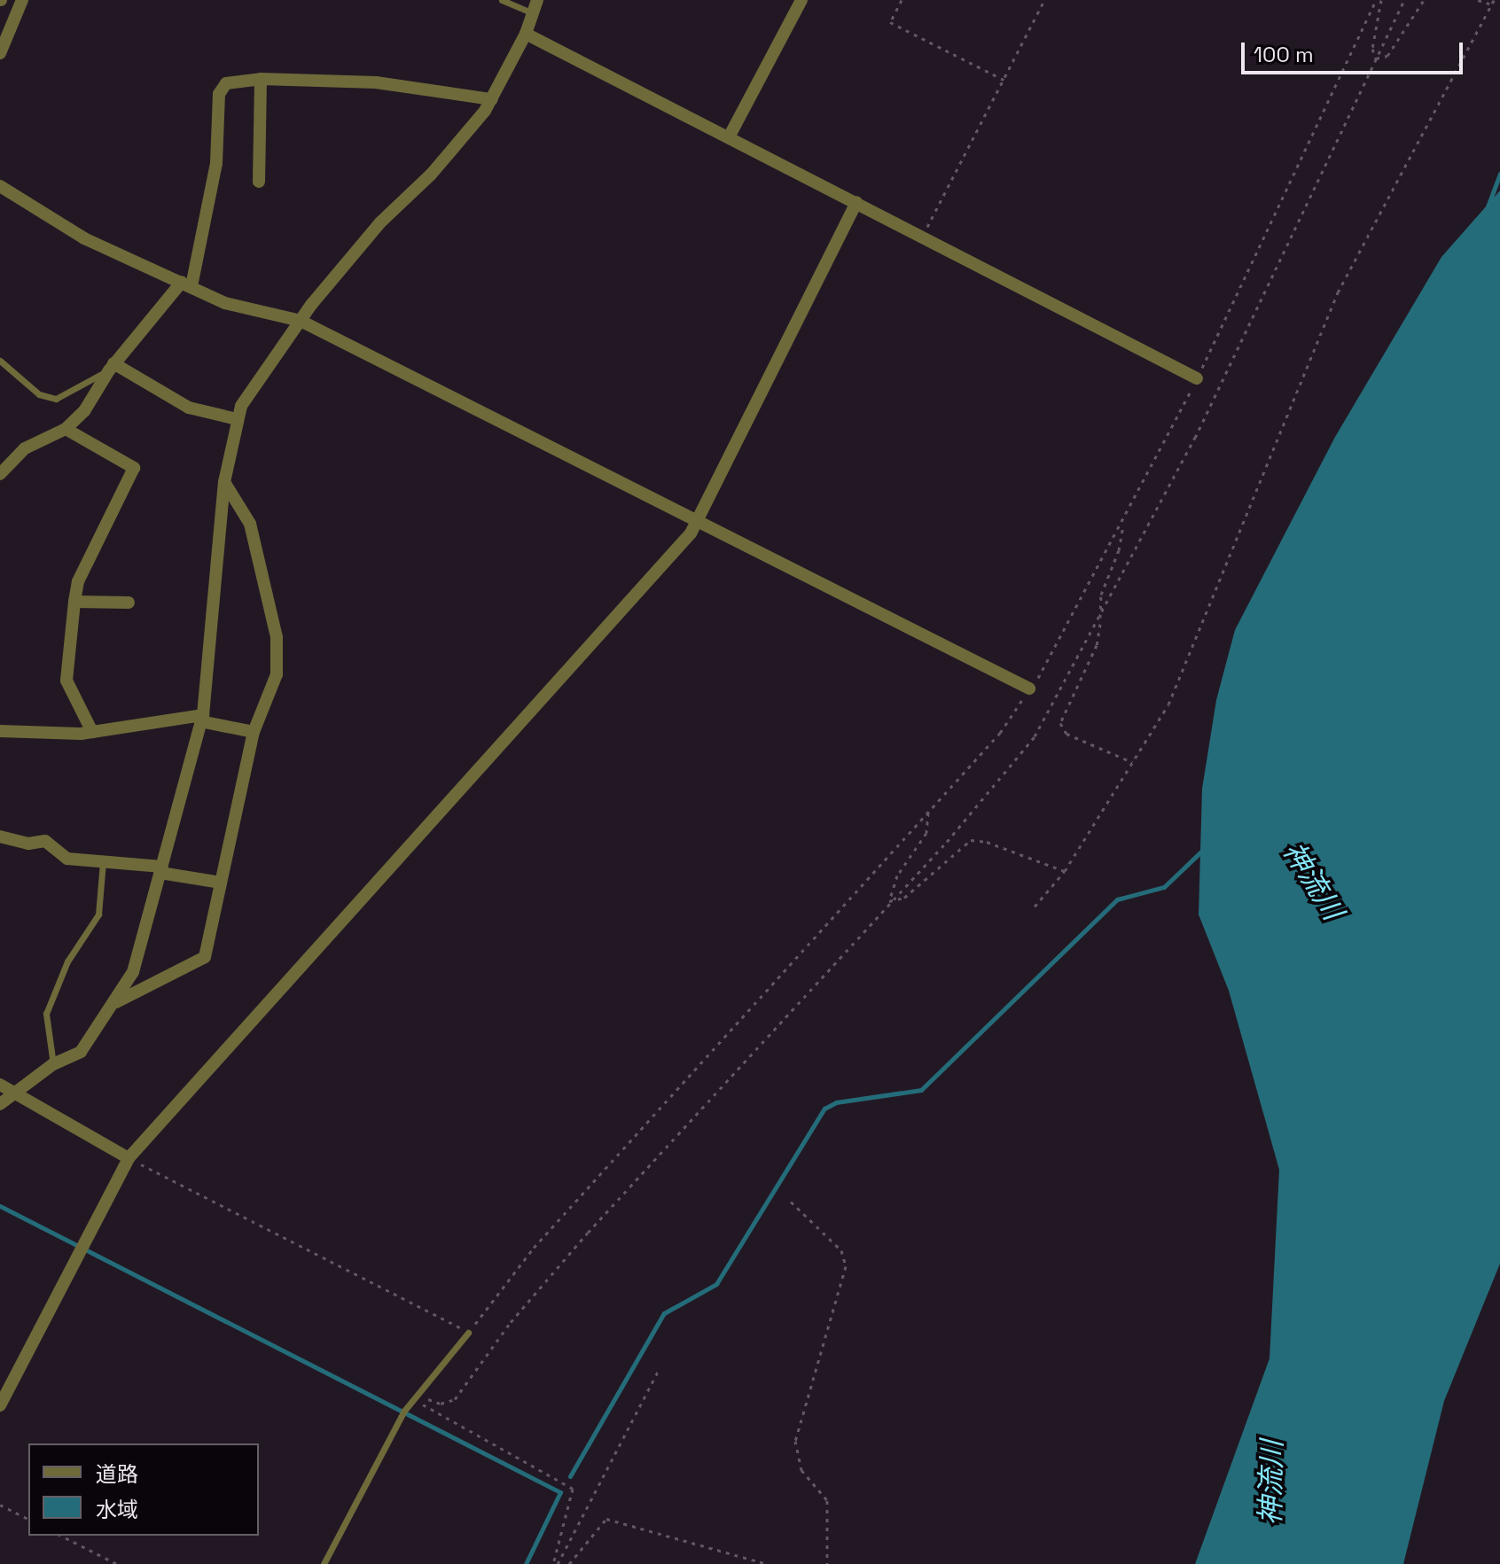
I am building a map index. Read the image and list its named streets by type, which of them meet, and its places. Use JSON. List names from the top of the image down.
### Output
{
  "water": ["神流川"],
  "legend": ["道路", "水域"],
  "scale_bar": "100 m"
}
